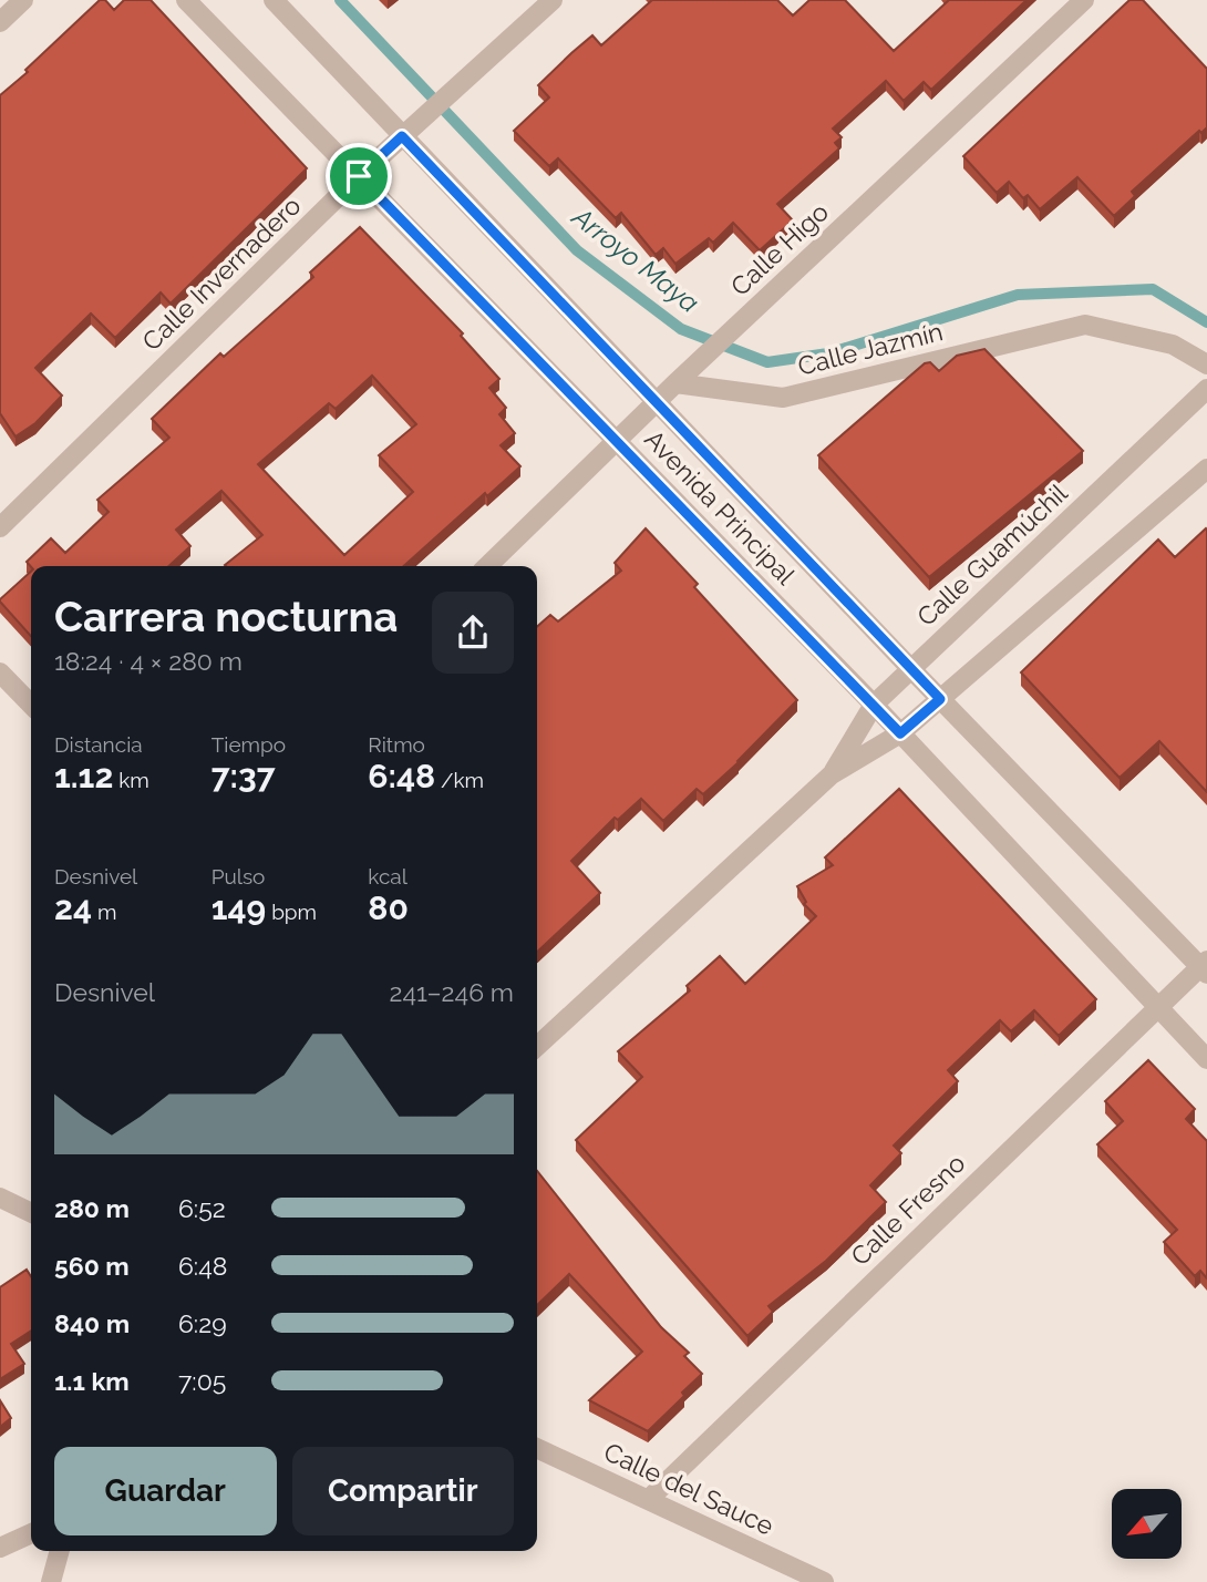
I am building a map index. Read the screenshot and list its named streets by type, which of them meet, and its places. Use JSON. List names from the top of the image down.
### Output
{
  "streets": {
    "street": [
      "Calle Higo",
      "Calle Invernadero",
      "Calle Jazmín",
      "Avenida Principal",
      "Calle Guamúchil",
      "Calle Fresno",
      "Calle del Sauce"
    ]
  },
  "crossings": [
    ["Calle Higo", "Calle Jazmín"],
    ["Calle Higo", "Avenida Principal"],
    ["Calle Invernadero", "Avenida Principal"],
    ["Avenida Principal", "Calle Guamúchil"],
    ["Avenida Principal", "Calle Fresno"],
    ["Calle Fresno", "Calle del Sauce"]
  ],
  "water": ["Arroyo Maya"],
  "north": "bottom left",
  "page": {
    "heading": ["Carrera nocturna", "18:24 · 4 × 280 m"],
    "stats": [
      ["Distancia", "1.12 km"],
      ["Tiempo", "7:37"],
      ["Ritmo", "6:48 /km"],
      ["Desnivel", "24 m"],
      ["Pulso", "149 bpm"],
      ["kcal", "80"]
    ],
    "chart": ["Desnivel", "241–246 m"],
    "list": [
      {
        "name": "280 m",
        "note": "6:52"
      },
      {
        "name": "560 m",
        "note": "6:48"
      },
      {
        "name": "840 m",
        "note": "6:29"
      },
      {
        "name": "1.1 km",
        "note": "7:05"
      }
    ],
    "buttons": ["Guardar", "Compartir"]
  }
}
